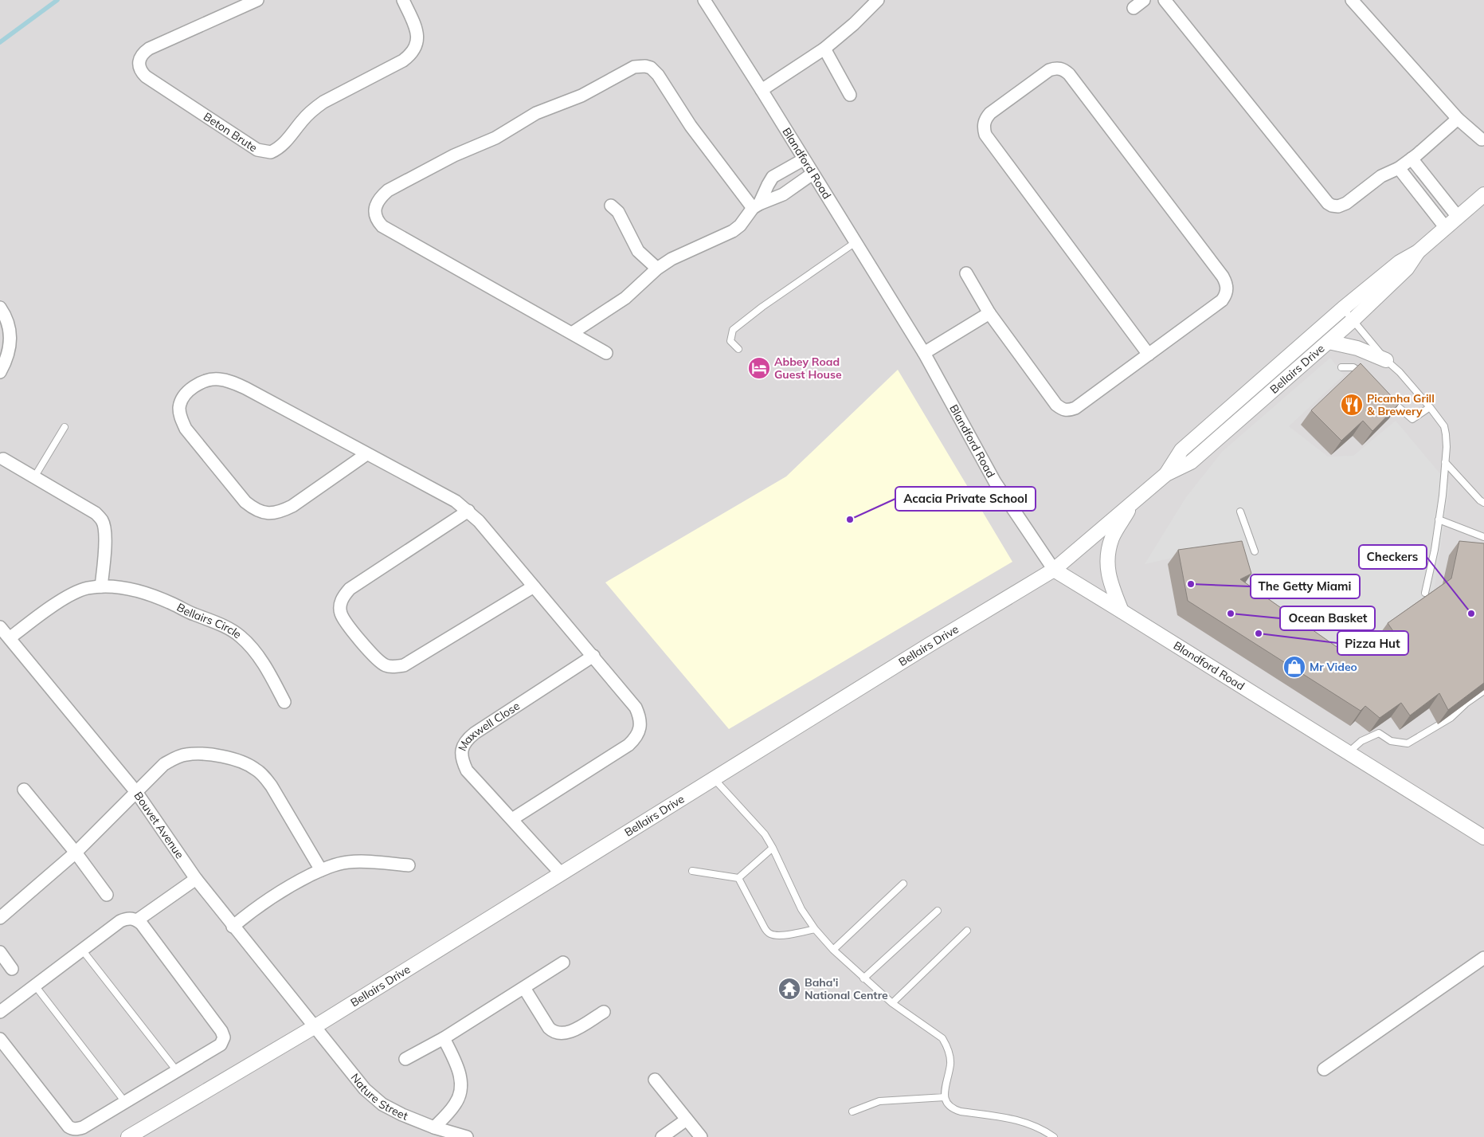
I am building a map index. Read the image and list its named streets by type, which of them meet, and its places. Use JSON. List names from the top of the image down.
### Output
{
  "streets": {
    "street": [
      "Beton Brute",
      "Blandford Road",
      "Bellairs Drive",
      "Bellairs Circle",
      "Maxwell Close",
      "Bouvet Avenue",
      "Nature Street"
    ]
  },
  "crossings": [
    ["Blandford Road", "Bellairs Drive"],
    ["Bellairs Drive", "Maxwell Close"],
    ["Bellairs Drive", "Bouvet Avenue"],
    ["Bellairs Drive", "Nature Street"],
    ["Bellairs Circle", "Bouvet Avenue"],
    ["Bouvet Avenue", "Nature Street"]
  ],
  "places": {
    "hotel": ["Abbey Road Guest House"],
    "restaurant": ["Picanha Grill & Brewery"],
    "other": [
      "Acacia Private School",
      "The Getty Miami",
      "Ocean Basket",
      "Checkers",
      "Pizza Hut"
    ],
    "shop": ["Mr Video"],
    "temple": ["Baha'i National Centre"]
  }
}
